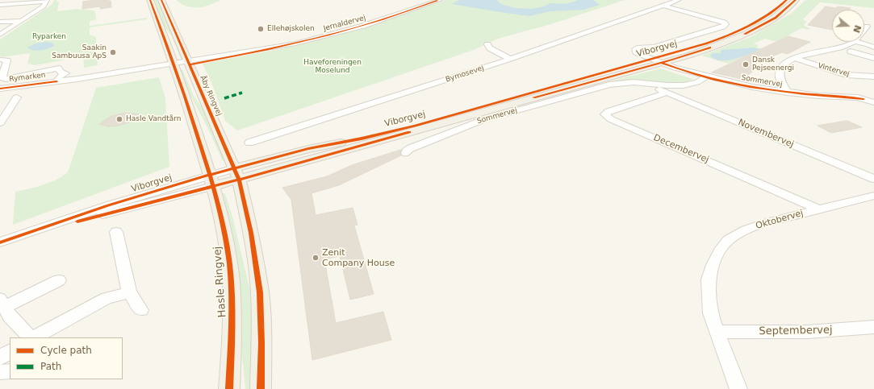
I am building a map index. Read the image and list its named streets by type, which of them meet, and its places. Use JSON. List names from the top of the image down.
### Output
{
  "streets": {
    "main road": ["Viborgvej", "Åby Ringvej", "Hasle Ringvej"],
    "street": [
      "Jernaldervej",
      "Vintervej",
      "Bymosevej",
      "Rymarken",
      "Sommervej",
      "Novembervej",
      "Decembervej",
      "Oktobervej",
      "Septembervej"
    ]
  },
  "crossings": [
    ["Jernaldervej", "Rymarken"],
    ["Jernaldervej", "Åby Ringvej"],
    ["Viborgvej", "Sommervej"],
    ["Viborgvej", "Åby Ringvej"],
    ["Viborgvej", "Hasle Ringvej"],
    ["Vintervej", "Sommervej"],
    ["Bymosevej", "Sommervej"],
    ["Novembervej", "Decembervej"],
    ["Decembervej", "Oktobervej"],
    ["Oktobervej", "Septembervej"]
  ],
  "parks": ["Ryparken", "Haveforeningen Moselund"],
  "places": [
    "Ellehøjskolen",
    "Saakin Sambuusa ApS",
    "Dansk Pejseenergi",
    "Hasle Vandtårn",
    "Zenit Company House"
  ],
  "legend": ["Cycle path", "Path"],
  "north": "right"
}
